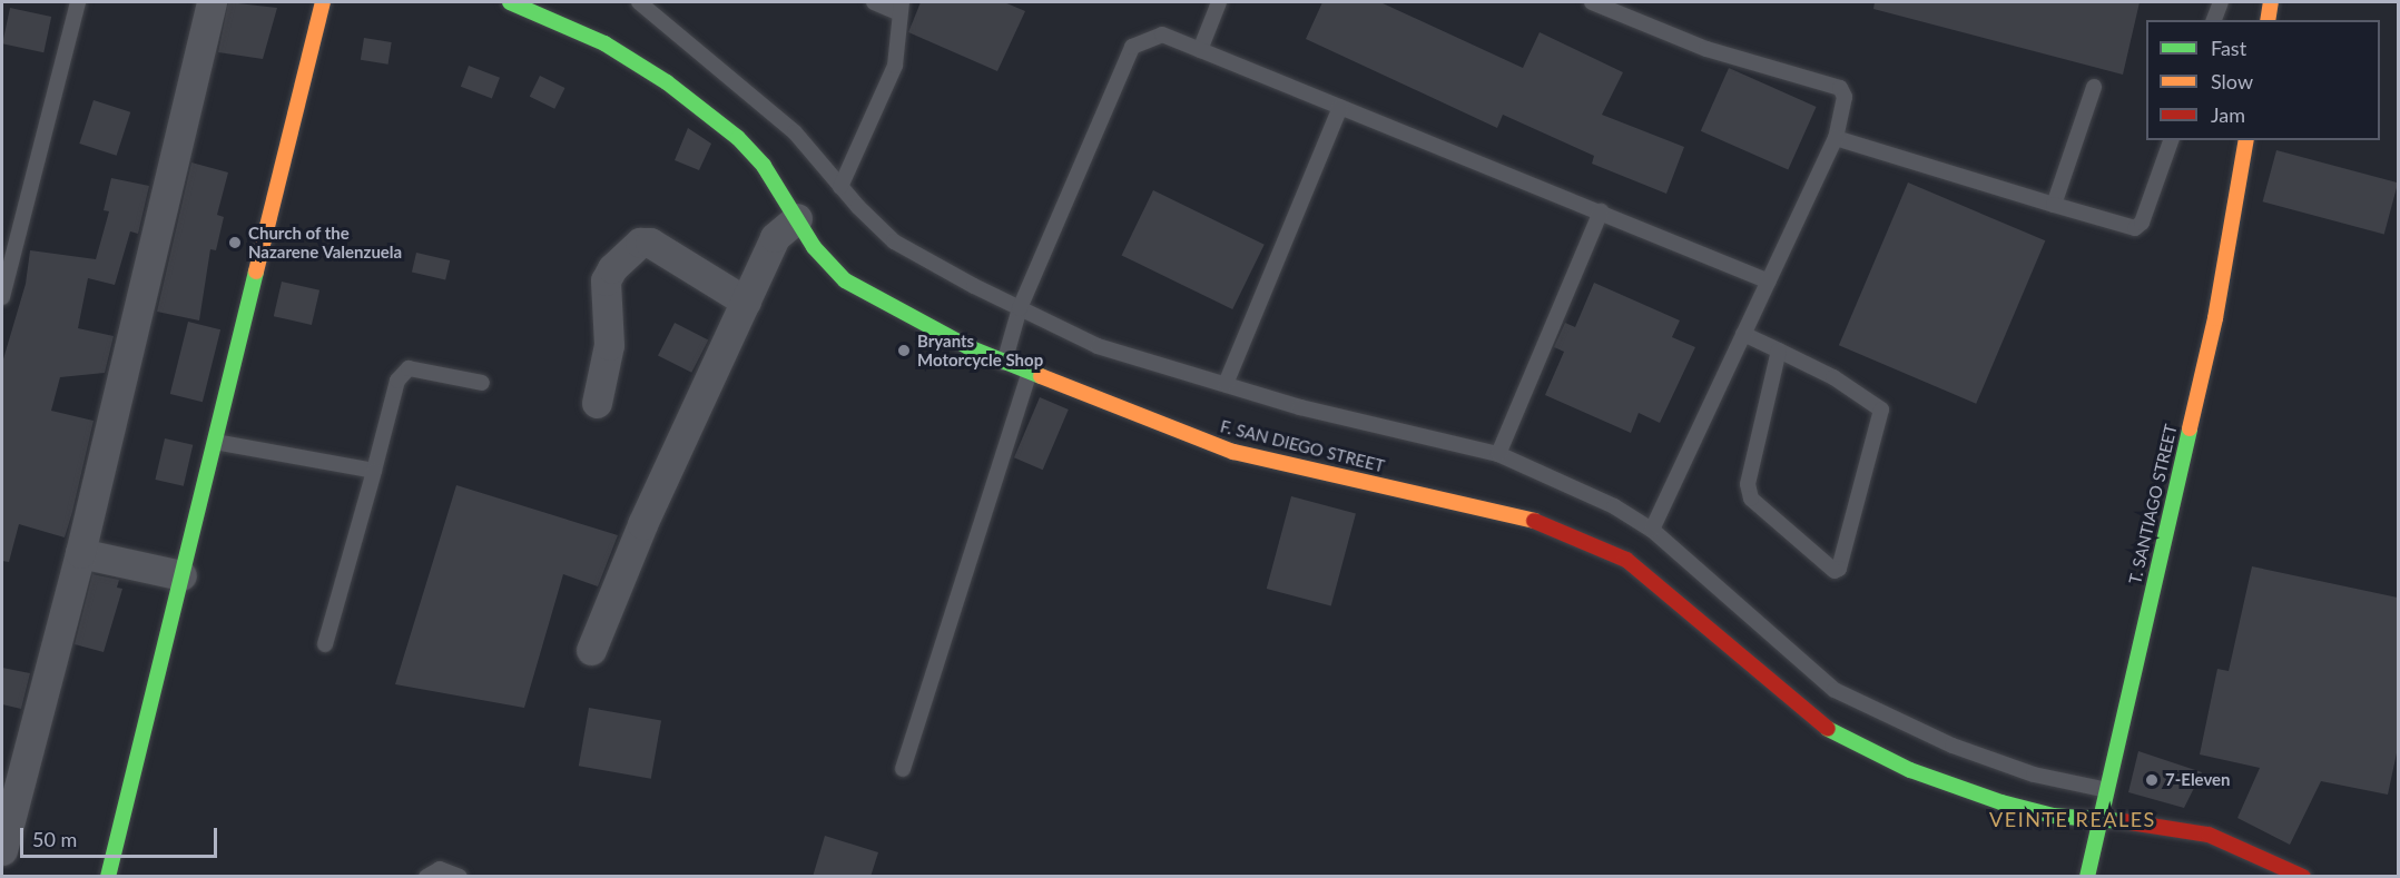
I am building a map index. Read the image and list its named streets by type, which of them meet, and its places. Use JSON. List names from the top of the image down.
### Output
{
  "streets": {
    "street": ["F. SAN DIEGO STREET", "T. SANTIAGO STREET"]
  },
  "crossings": [
    ["F. SAN DIEGO STREET", "T. SANTIAGO STREET"]
  ],
  "districts": ["VEINTE REALES"],
  "places": ["Church of the Nazarene Valenzuela", "Bryants Motorcycle Shop", "7-Eleven"],
  "legend": ["Fast", "Slow", "Jam"],
  "scale_bar": "50 m"
}
